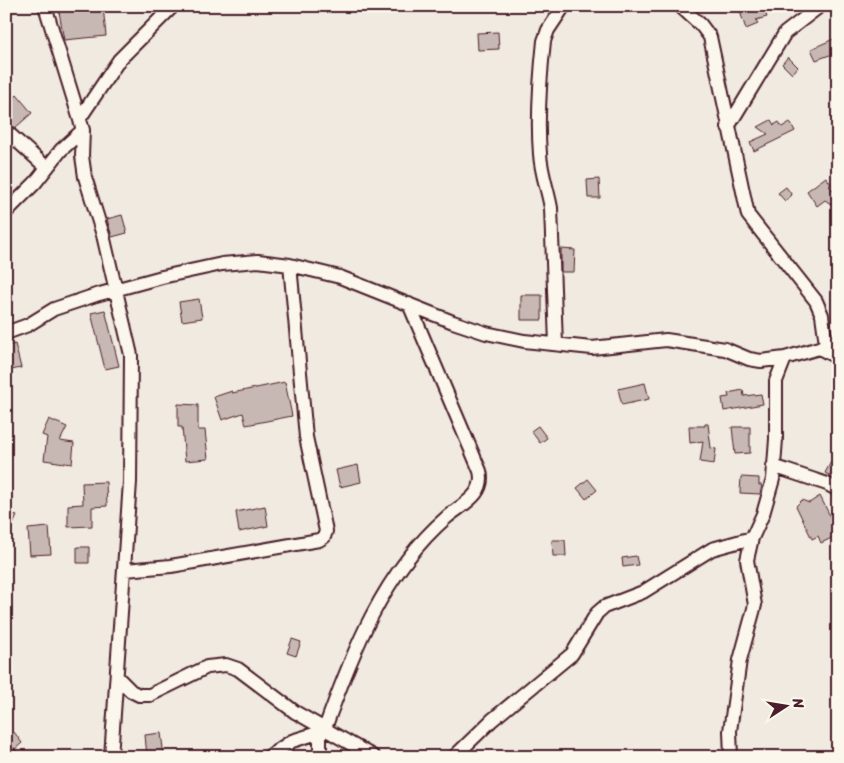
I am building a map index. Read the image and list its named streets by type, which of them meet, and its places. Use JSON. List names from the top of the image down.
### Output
{
  "north": "right"
}
